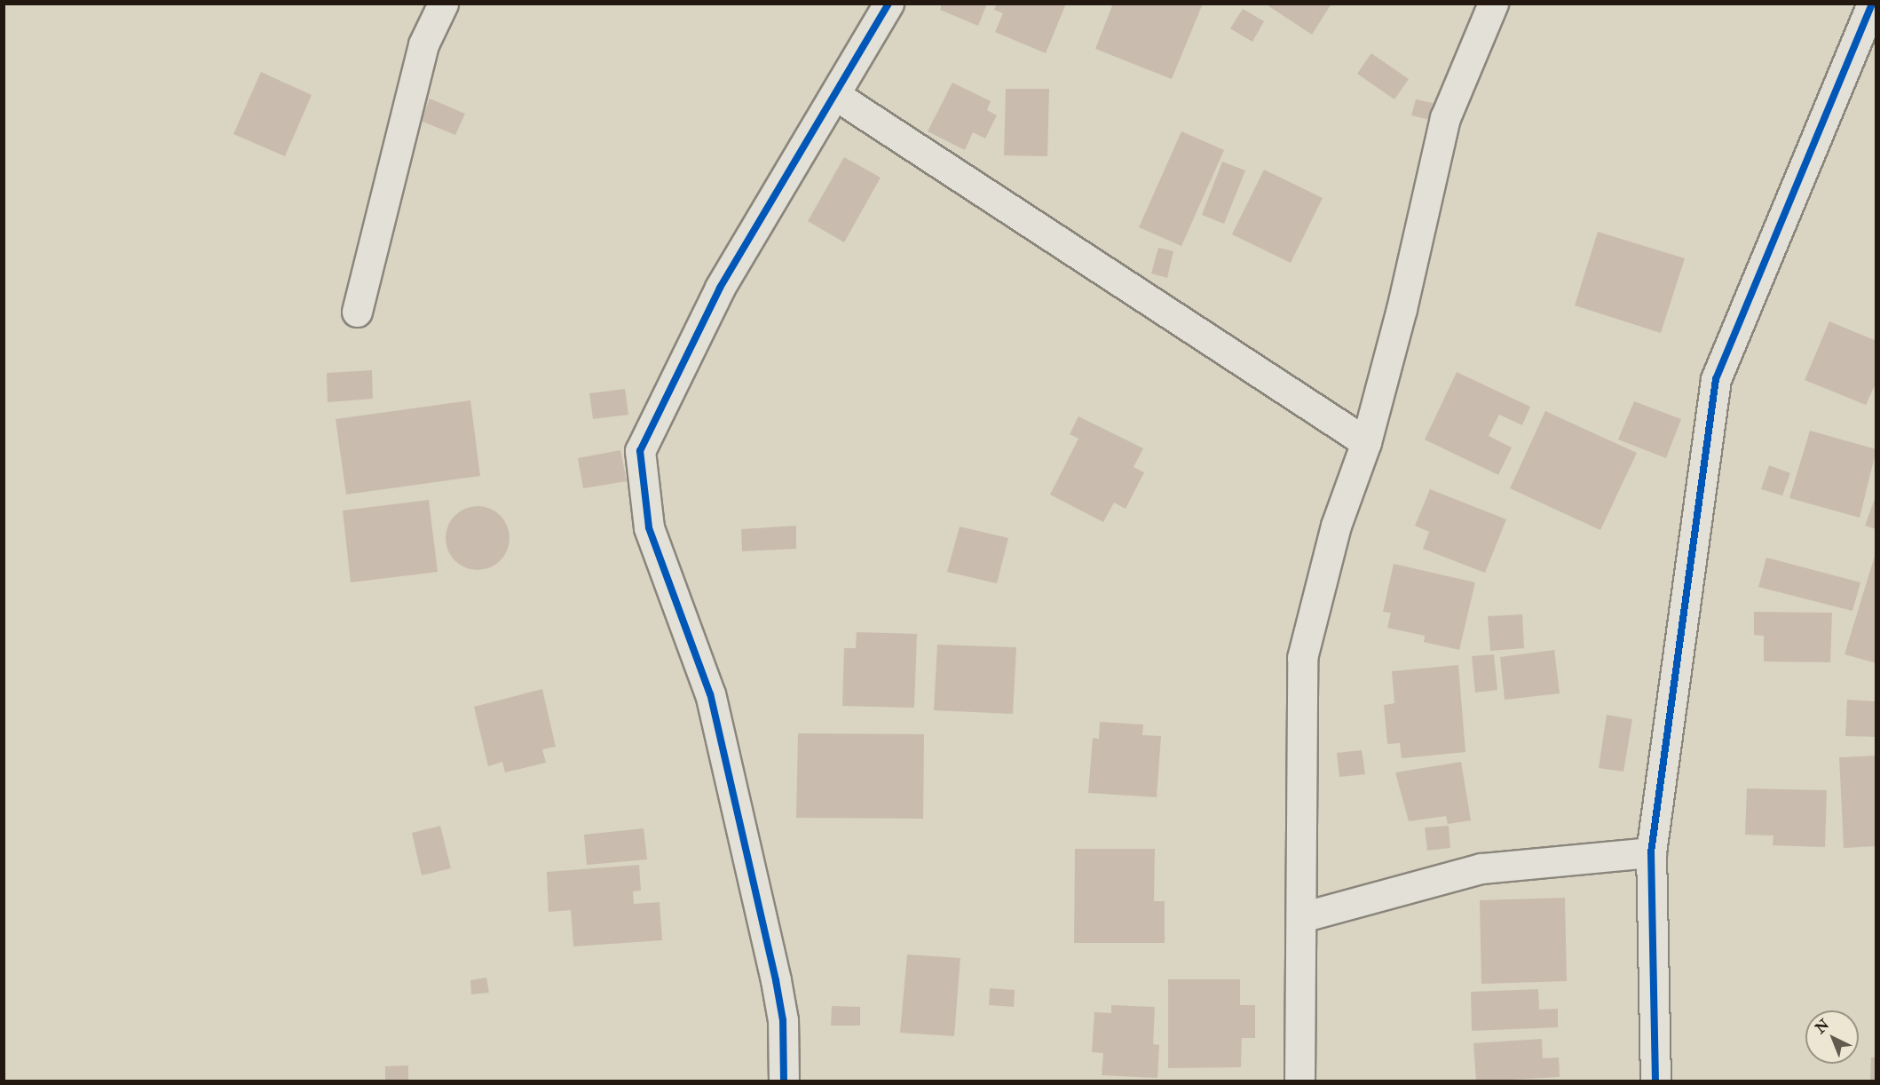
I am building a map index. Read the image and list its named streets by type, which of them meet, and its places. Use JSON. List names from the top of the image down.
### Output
{
  "north": "top left"
}
